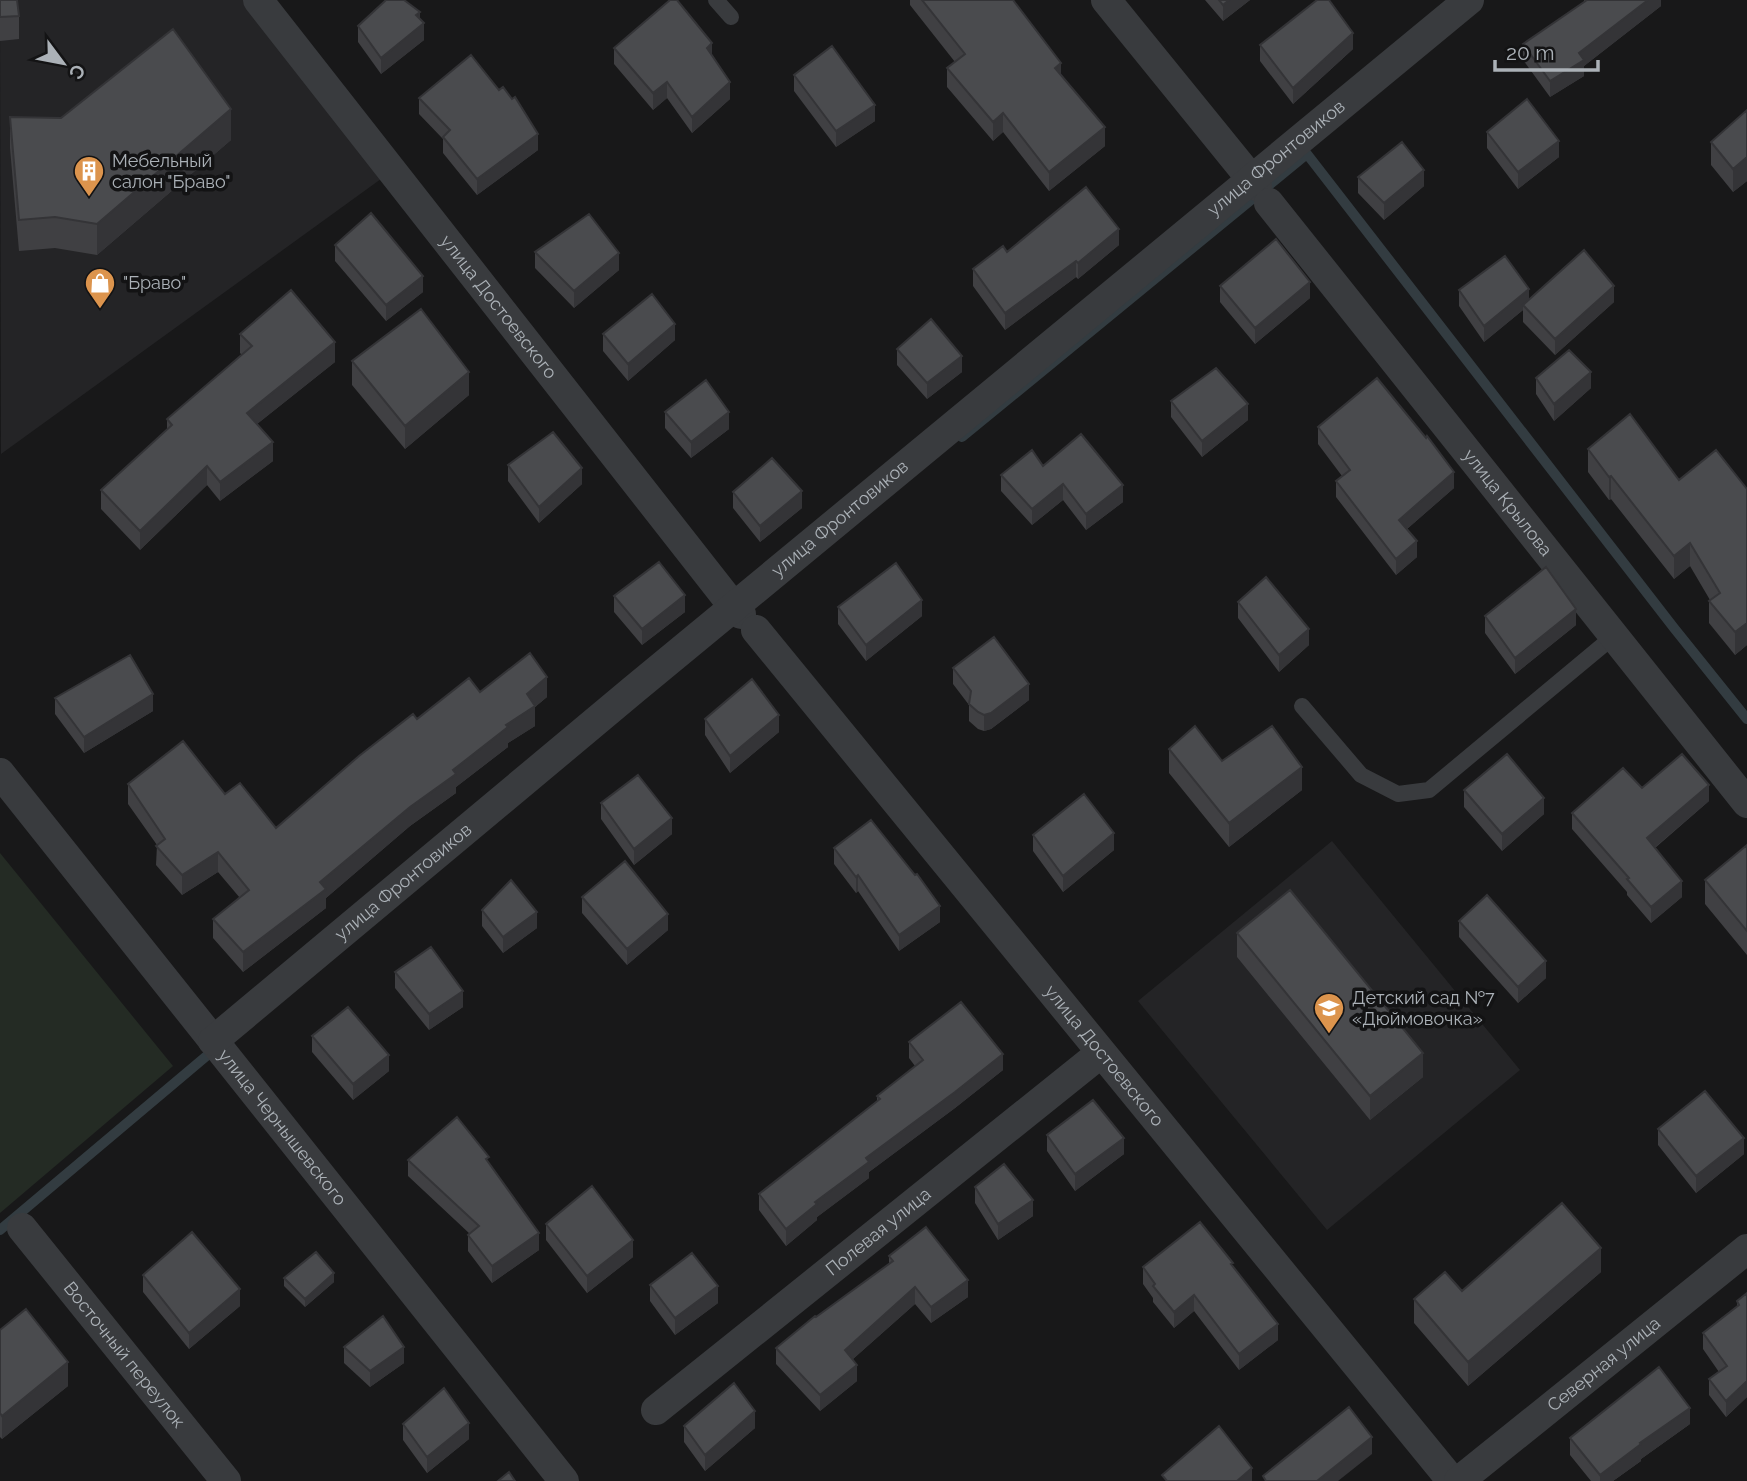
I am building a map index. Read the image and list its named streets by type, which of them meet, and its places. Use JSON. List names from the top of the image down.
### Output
{
  "streets": {
    "street": [
      "улица Фронтовиков",
      "улица Достоевского",
      "улица Крылова",
      "улица Чернышевского",
      "Полевая улица",
      "Восточный переулок",
      "Северная улица"
    ]
  },
  "crossings": [
    ["улица Фронтовиков", "улица Достоевского"],
    ["улица Фронтовиков", "улица Крылова"],
    ["улица Фронтовиков", "улица Чернышевского"],
    ["улица Достоевского", "Полевая улица"]
  ],
  "places": {
    "building": ["Мебельный салон \"Браво\""],
    "shop": ["\"Браво\""],
    "school or university": ["Детский сад №7 «Дюймовочка»"]
  },
  "scale_bar": "20 m",
  "north": "bottom right"
}
